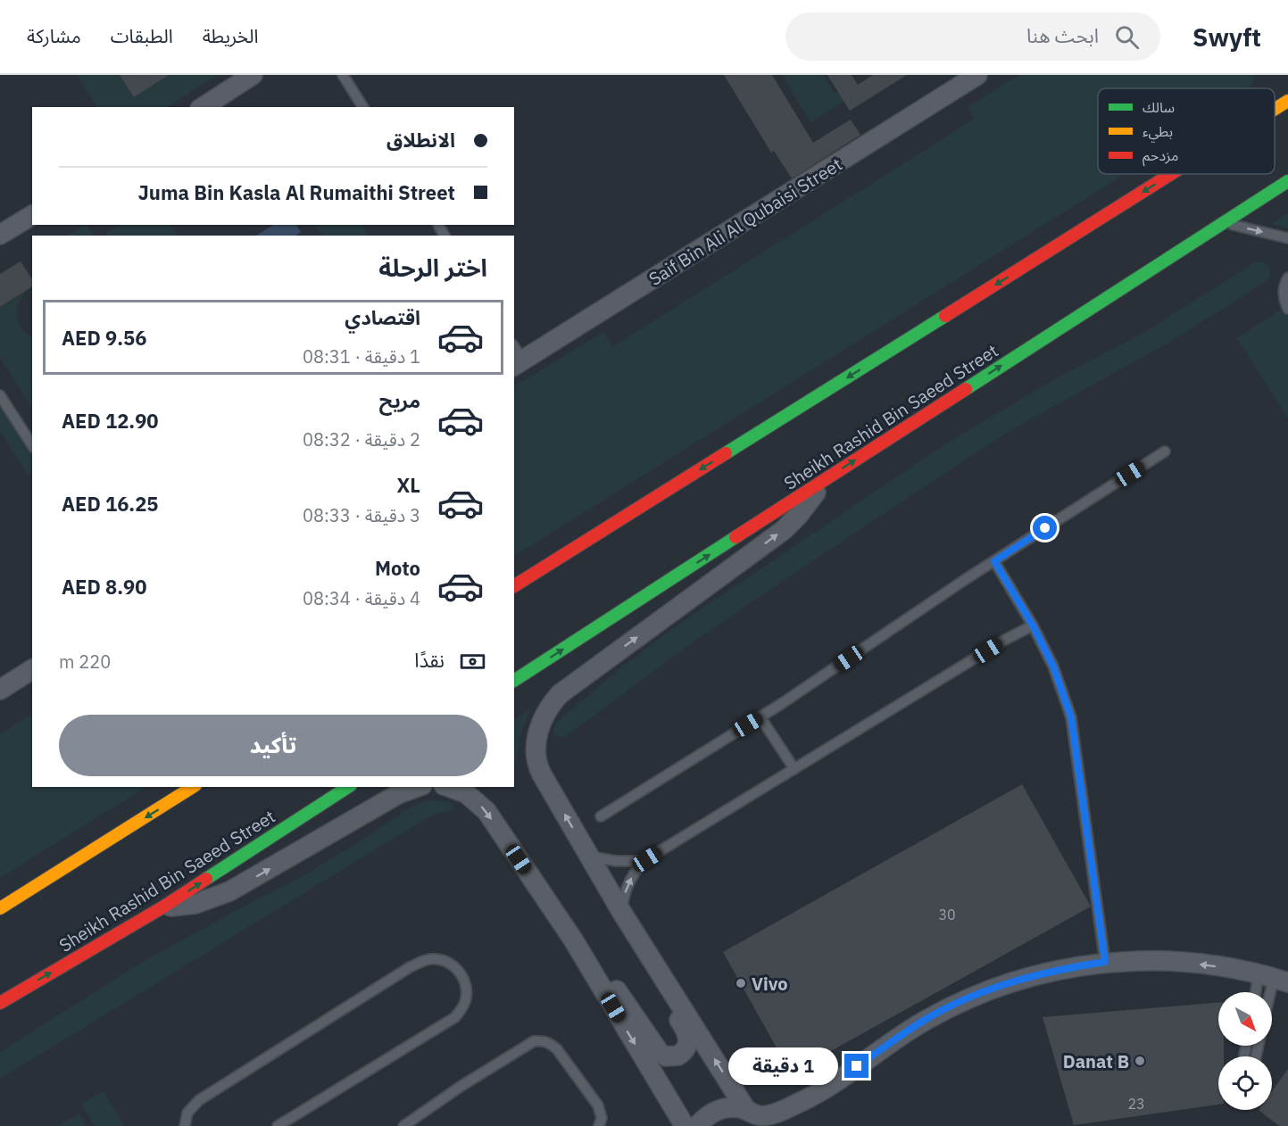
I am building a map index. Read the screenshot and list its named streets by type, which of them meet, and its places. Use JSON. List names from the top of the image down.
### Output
{
  "streets": {
    "main road": ["Sheikh Rashid Bin Saeed Street"],
    "street": ["Saif Bin Ali Al Qubaisi Street"]
  },
  "places": ["Vivo", "Danat B"],
  "house_numbers": ["30", "23"],
  "legend": ["سالك", "بطيء", "مزدحم"],
  "north": "bottom right",
  "page": {
    "header": "Swyft",
    "search": "ابحث هنا",
    "nav": ["الخريطة", "الطبقات", "مشاركة"],
    "banner": ["الانطلاق", "Juma Bin Kasla Al Rumaithi Street"],
    "heading": "اختر الرحلة",
    "list": [
      {
        "name": "اقتصادي",
        "note": "1 دقيقة · 08:31",
        "value": "AED 9.56"
      },
      {
        "name": "مريح",
        "note": "2 دقيقة · 08:32",
        "value": "AED 12.90"
      },
      {
        "name": "XL",
        "note": "3 دقيقة · 08:33",
        "value": "AED 16.25"
      },
      {
        "name": "Moto",
        "note": "4 دقيقة · 08:34",
        "value": "AED 8.90"
      }
    ],
    "pay": ["نقدًا", "220 m"],
    "buttons": "تأكيد",
    "bubble": "1 دقيقة"
  }
}
